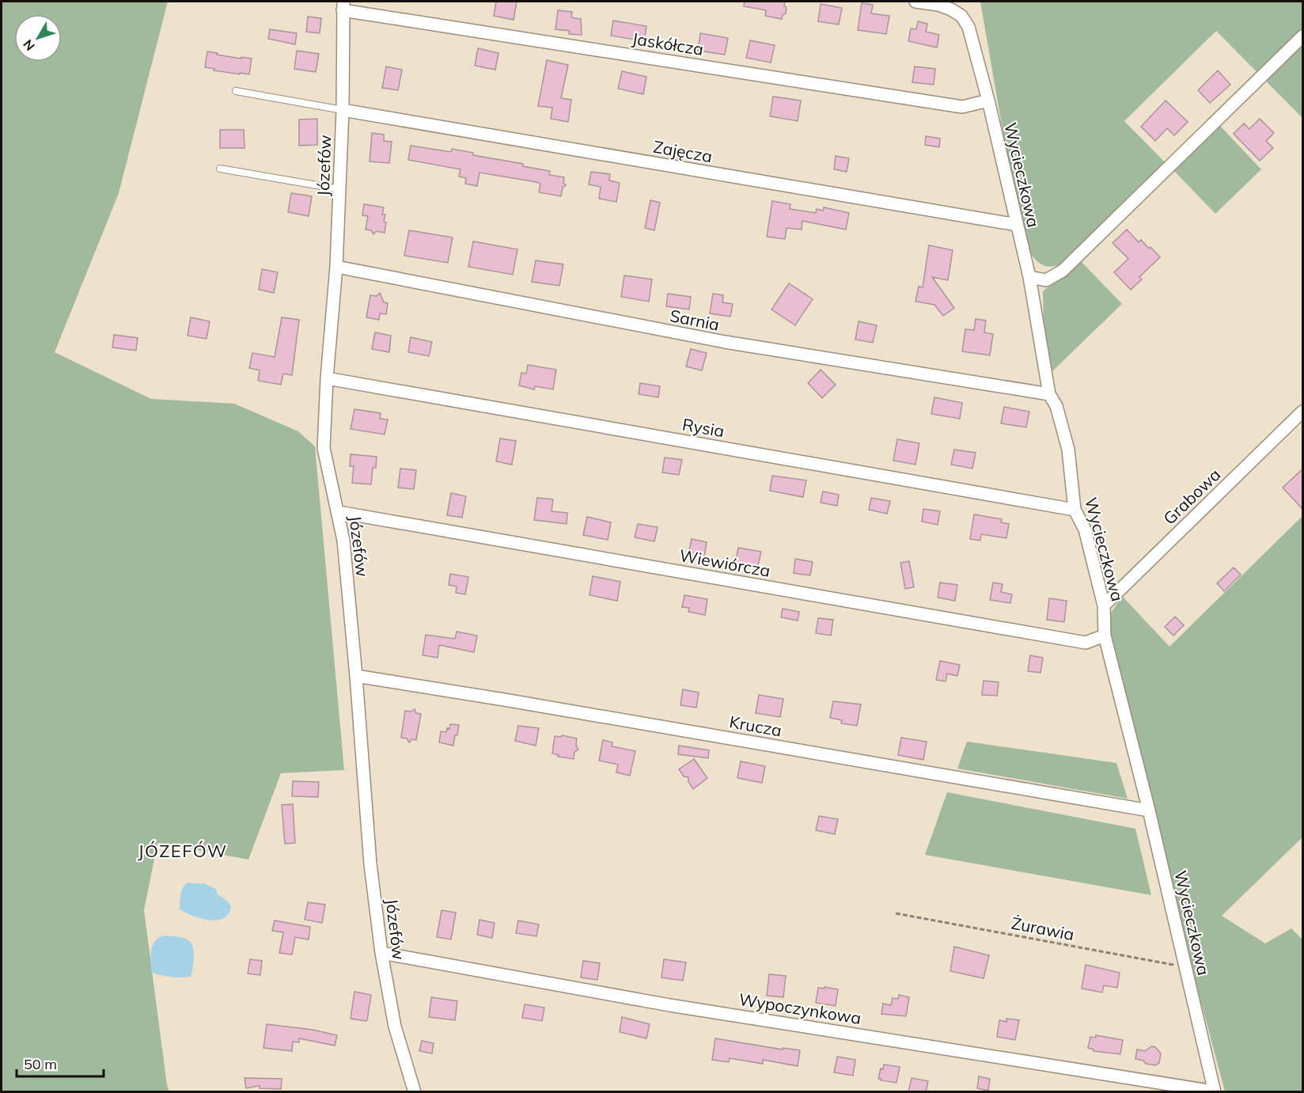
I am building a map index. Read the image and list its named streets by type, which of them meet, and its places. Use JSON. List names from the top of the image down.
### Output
{
  "streets": {
    "street": [
      "Jaskółcza",
      "Zajęcza",
      "Józefów",
      "Wycieczkowa",
      "Sarnia",
      "Rysia",
      "Grabowa",
      "Wiewiórcza",
      "Krucza",
      "Wypoczynkowa"
    ],
    "path": ["Żurawia"]
  },
  "crossings": [
    ["Jaskółcza", "Józefów"],
    ["Jaskółcza", "Wycieczkowa"],
    ["Zajęcza", "Józefów"],
    ["Zajęcza", "Wycieczkowa"],
    ["Józefów", "Sarnia"],
    ["Józefów", "Rysia"],
    ["Józefów", "Wiewiórcza"],
    ["Józefów", "Krucza"],
    ["Józefów", "Wypoczynkowa"],
    ["Wycieczkowa", "Sarnia"],
    ["Wycieczkowa", "Rysia"],
    ["Wycieczkowa", "Grabowa"],
    ["Wycieczkowa", "Wiewiórcza"],
    ["Wycieczkowa", "Krucza"],
    ["Wycieczkowa", "Żurawia"],
    ["Wycieczkowa", "Wypoczynkowa"]
  ],
  "districts": ["JÓZEFÓW"],
  "scale_bar": "50 m",
  "north": "bottom left"
}
